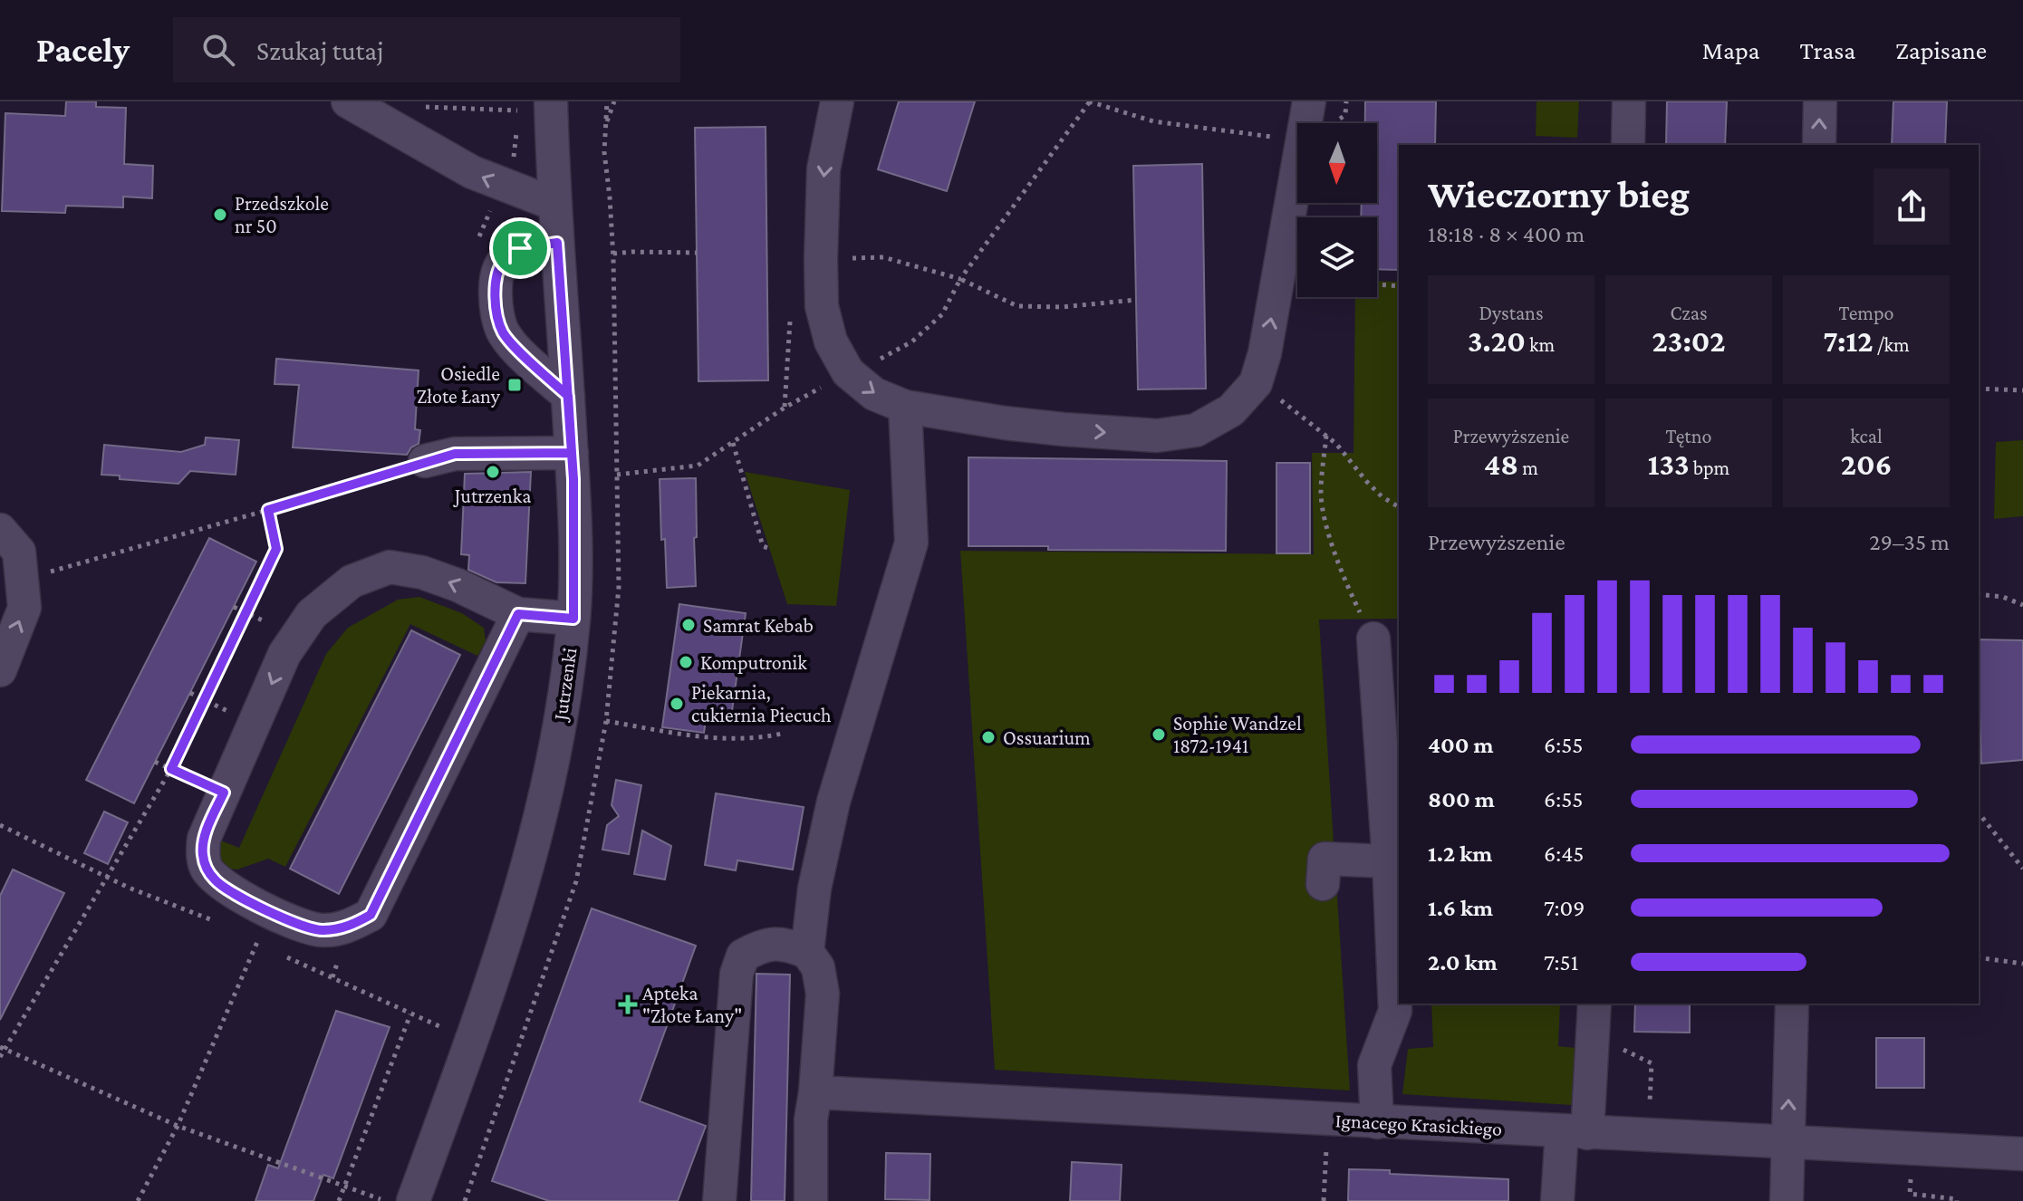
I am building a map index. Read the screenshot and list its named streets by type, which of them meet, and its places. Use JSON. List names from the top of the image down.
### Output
{
  "streets": {
    "street": ["Jutrzenki", "Ignacego Krasickiego"]
  },
  "places": {
    "other": [
      "Przedszkole nr 50",
      "Jutrzenka",
      "Samrat Kebab",
      "Komputronik",
      "Piekarnia, cukiernia Piecuch",
      "Sophie Wandzel 1872-1941",
      "Ossuarium"
    ],
    "transit": ["Osiedle Złote Łany"],
    "health": ["Apteka \"Złote Łany\""]
  },
  "north": "bottom",
  "page": {
    "header": "Pacely",
    "search": "Szukaj tutaj",
    "nav": ["Mapa", "Trasa", "Zapisane"],
    "heading": ["Wieczorny bieg", "18:18 · 8 × 400 m"],
    "stats": [
      ["Dystans", "3.20 km"],
      ["Czas", "23:02"],
      ["Tempo", "7:12 /km"],
      ["Przewyższenie", "48 m"],
      ["Tętno", "133 bpm"],
      ["kcal", "206"]
    ],
    "chart": ["Przewyższenie", "29–35 m"],
    "list": [
      {
        "name": "400 m",
        "note": "6:55"
      },
      {
        "name": "800 m",
        "note": "6:55"
      },
      {
        "name": "1.2 km",
        "note": "6:45"
      },
      {
        "name": "1.6 km",
        "note": "7:09"
      },
      {
        "name": "2.0 km",
        "note": "7:51"
      }
    ]
  }
}
